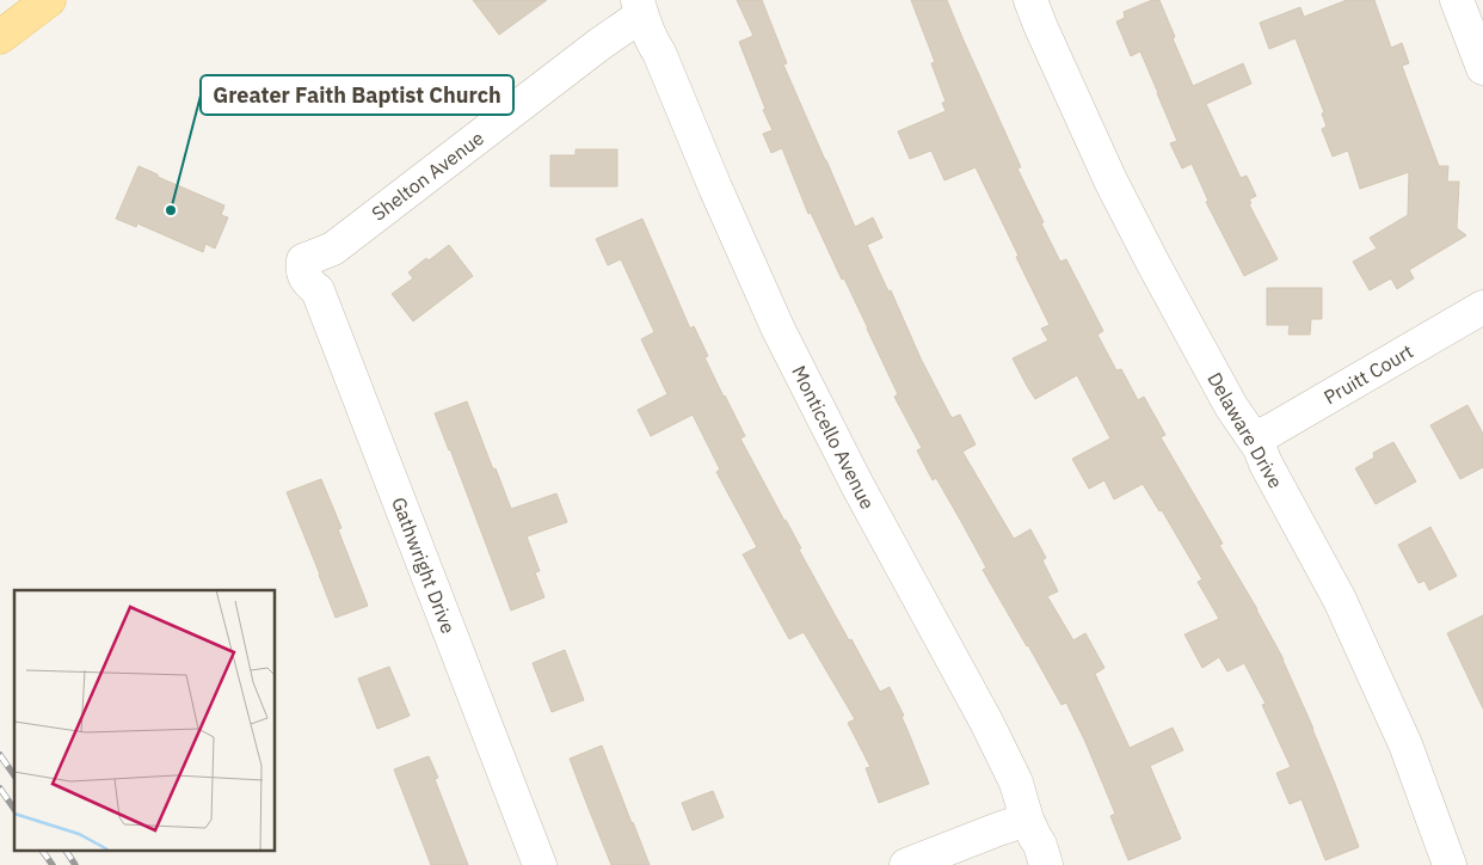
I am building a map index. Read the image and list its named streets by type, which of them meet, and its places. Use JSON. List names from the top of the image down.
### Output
{
  "streets": {
    "street": [
      "Shelton Avenue",
      "Pruitt Court",
      "Delaware Drive",
      "Monticello Avenue",
      "Gathwright Drive"
    ]
  },
  "crossings": [
    ["Shelton Avenue", "Monticello Avenue"],
    ["Shelton Avenue", "Gathwright Drive"],
    ["Pruitt Court", "Delaware Drive"]
  ],
  "places": ["Greater Faith Baptist Church"]
}
